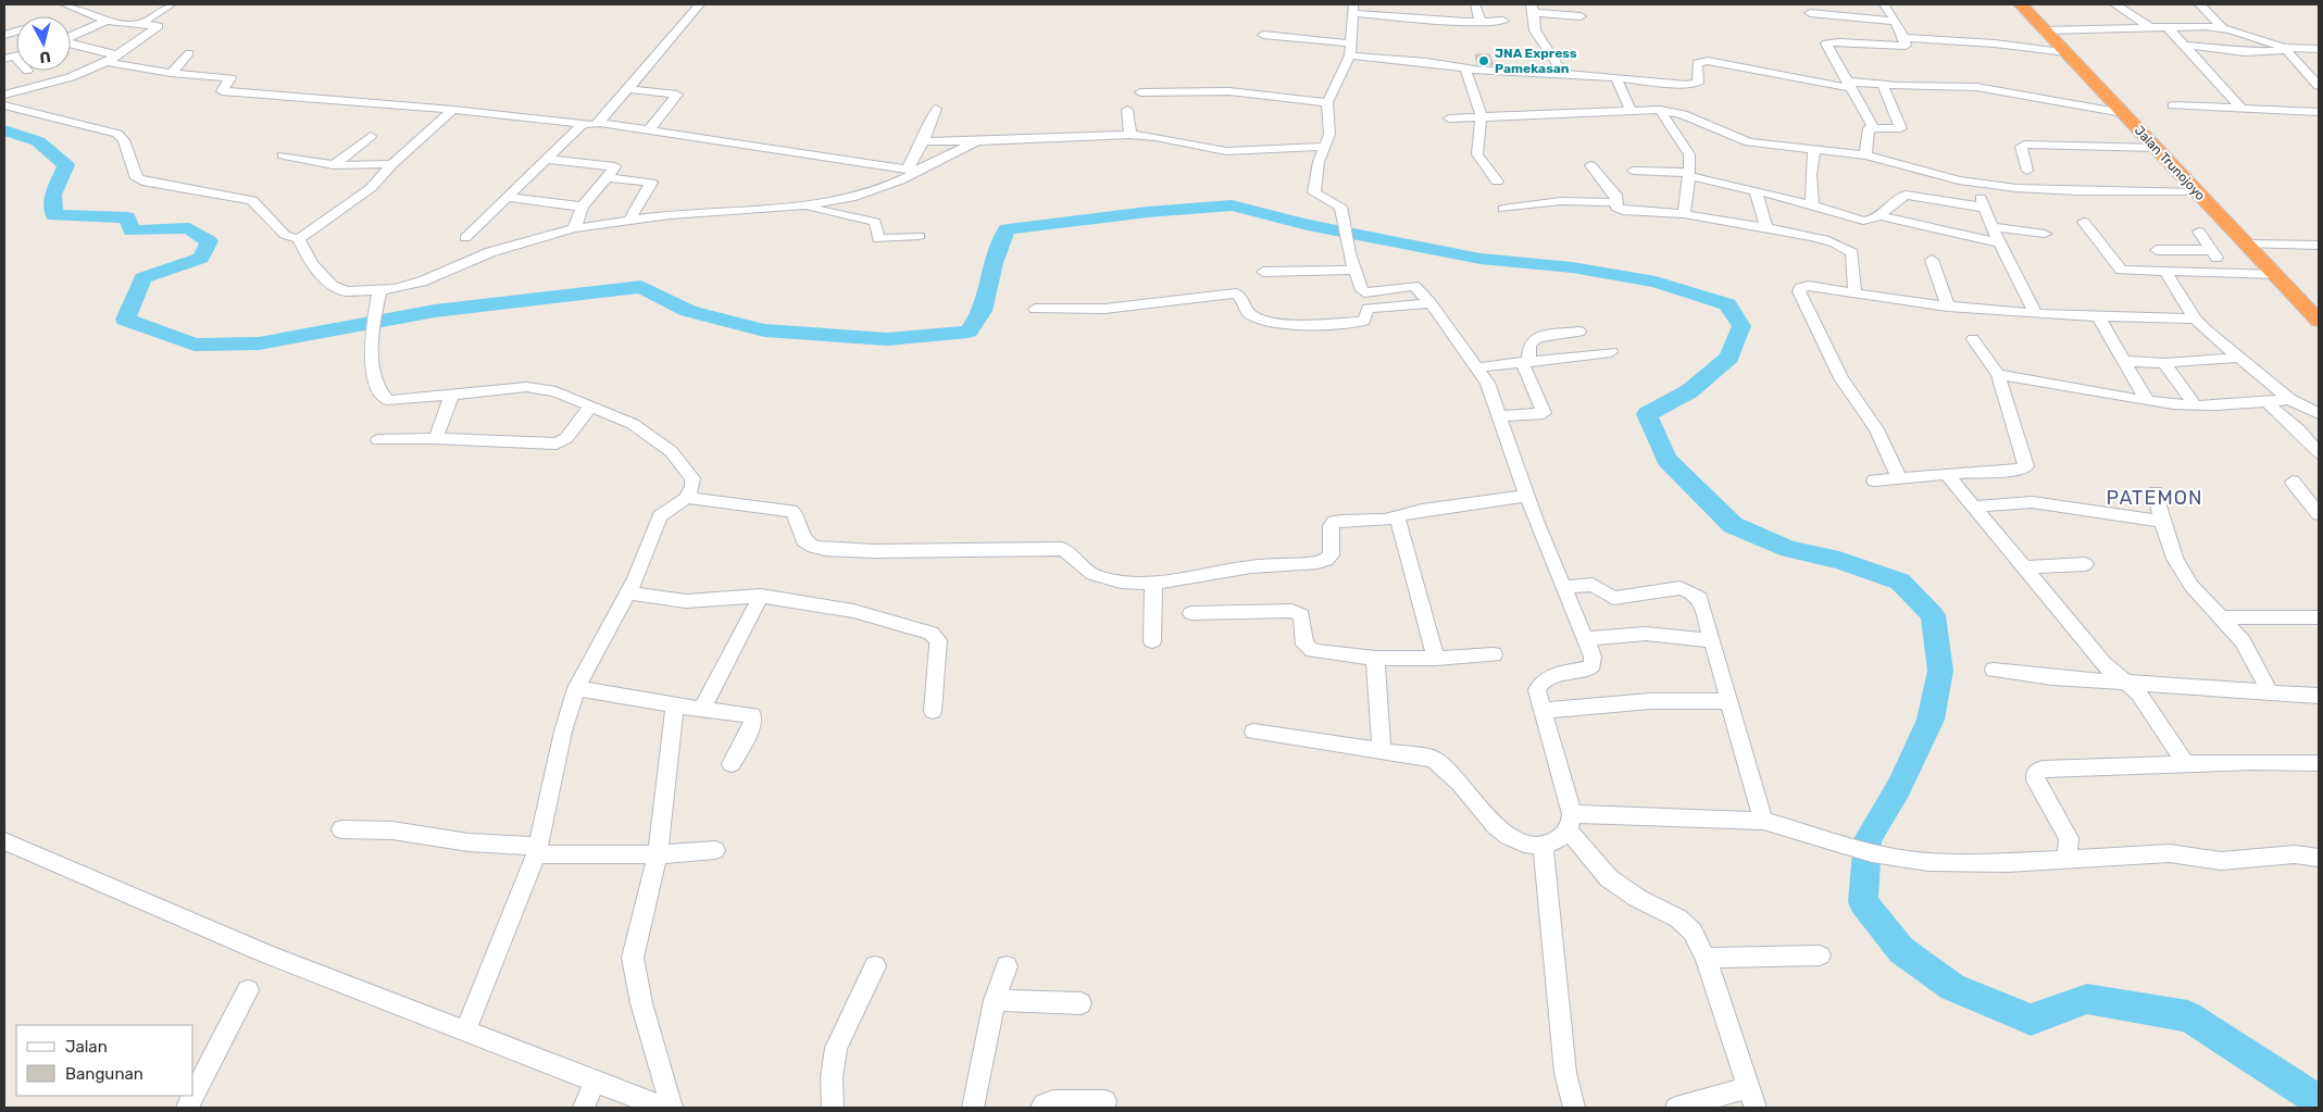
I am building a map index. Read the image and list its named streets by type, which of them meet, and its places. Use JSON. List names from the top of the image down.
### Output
{
  "streets": {
    "highway": ["Jalan Trunojoyo"]
  },
  "districts": ["PATEMON"],
  "places": ["JNA Express Pamekasan"],
  "legend": ["Jalan", "Bangunan"],
  "north": "bottom"
}
